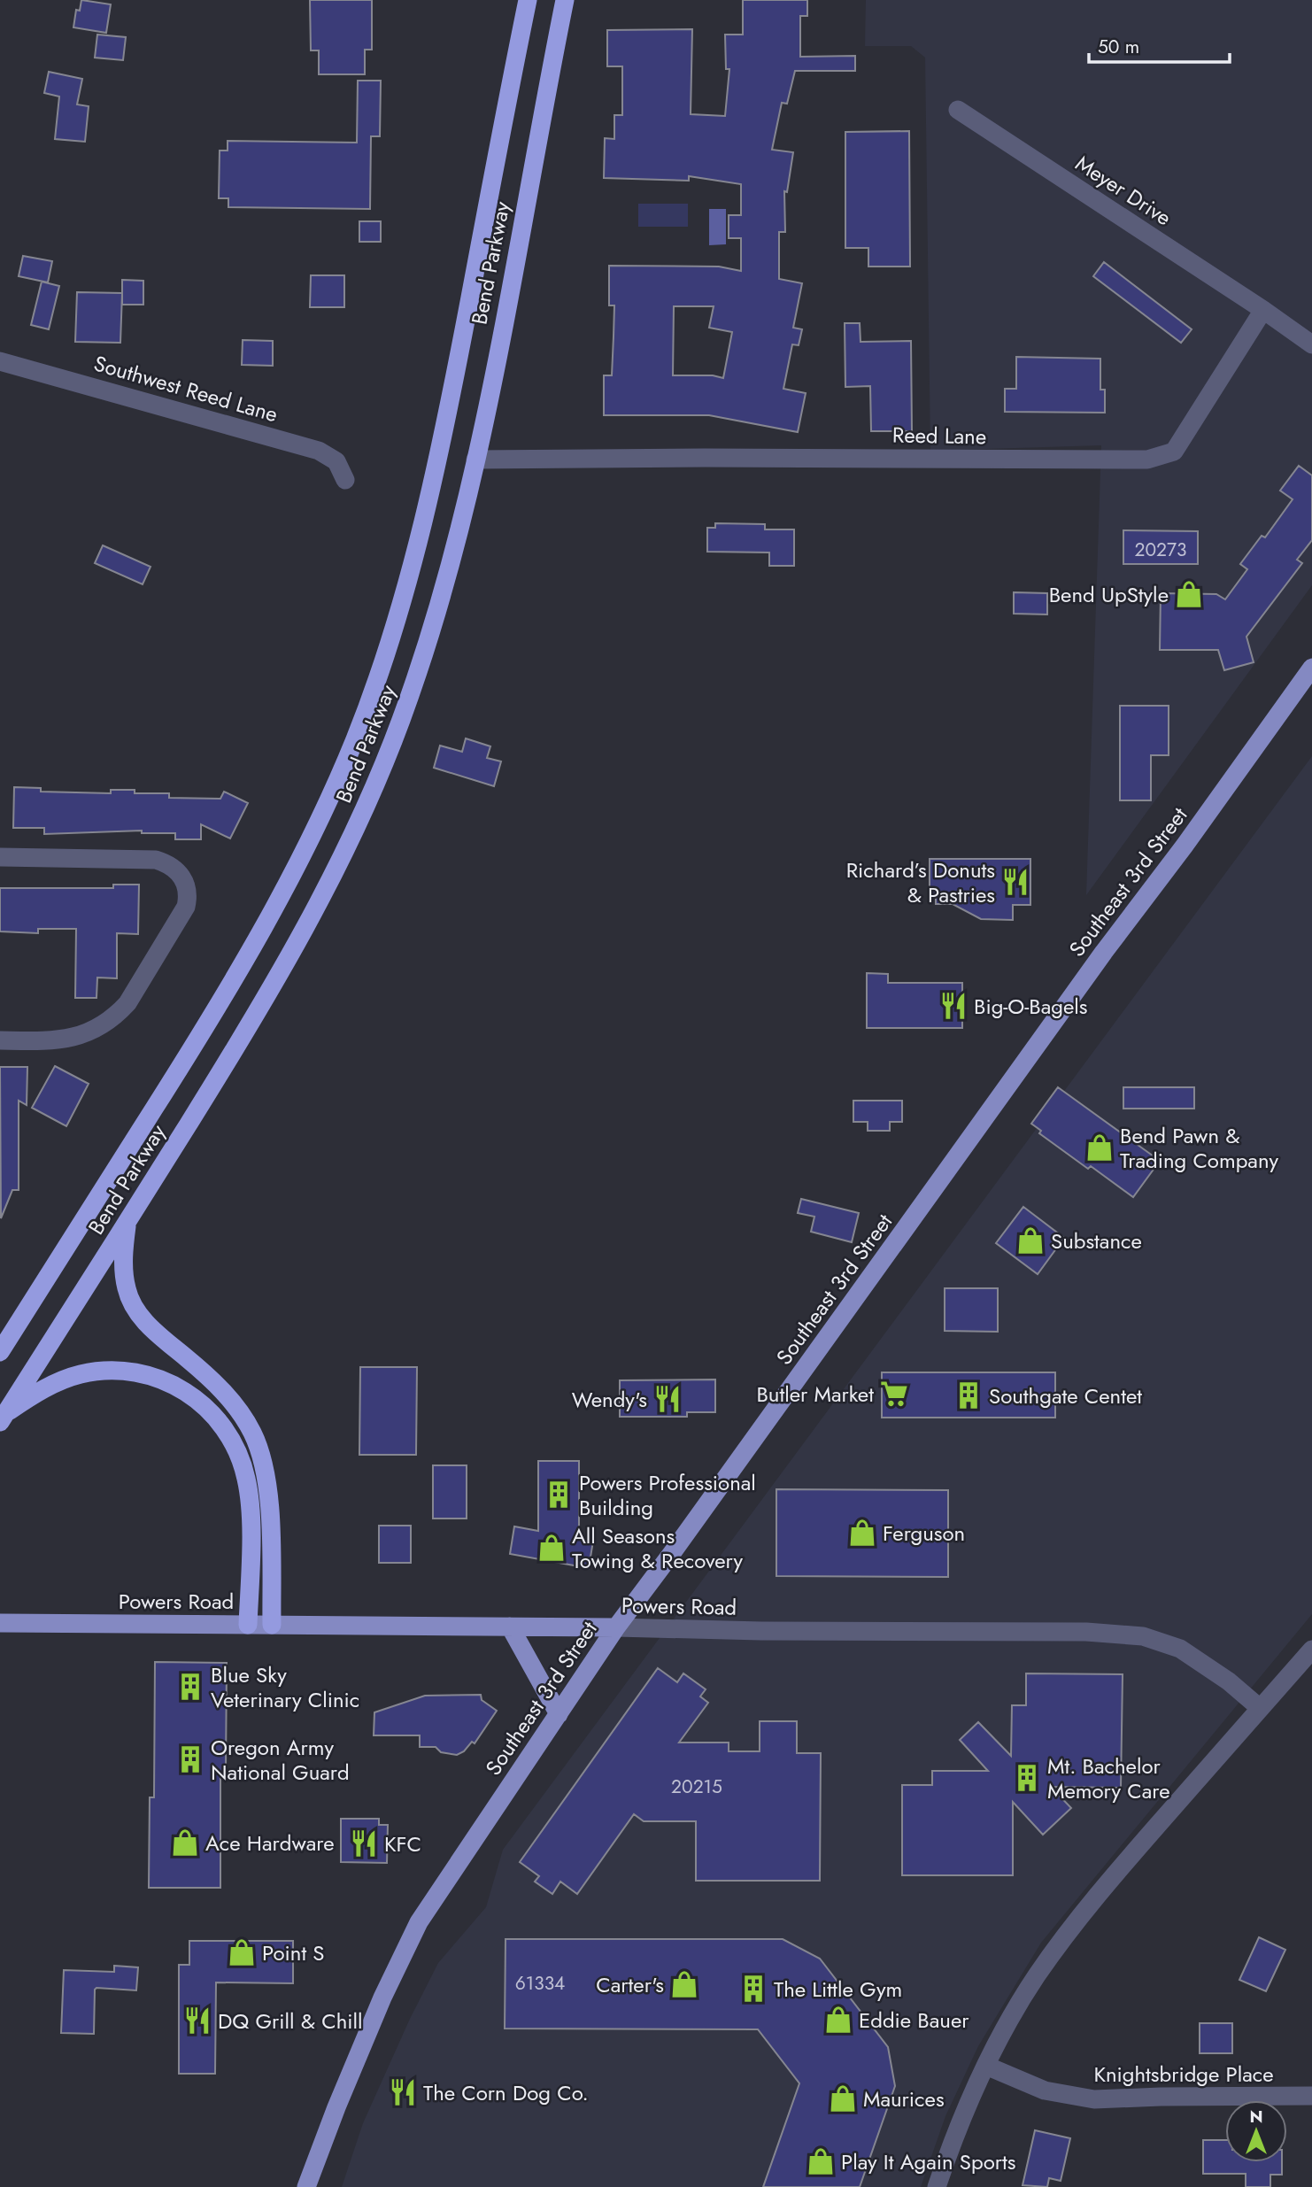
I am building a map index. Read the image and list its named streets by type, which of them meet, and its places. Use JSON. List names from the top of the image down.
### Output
{
  "streets": {
    "highway": ["Bend Parkway"],
    "main road": ["Southeast 3rd Street", "Powers Road"],
    "street": [
      "Meyer Drive",
      "Southwest Reed Lane",
      "Reed Lane",
      "Knightsbridge Place"
    ]
  },
  "crossings": [
    ["Meyer Drive", "Reed Lane"],
    ["Bend Parkway", "Reed Lane"],
    ["Southeast 3rd Street", "Powers Road"]
  ],
  "places": {
    "shop": [
      "Bend UpStyle",
      "Bend Pawn & Trading Company",
      "Substance",
      "Ferguson",
      "All Seasons Towing & Recovery",
      "Ace Hardware",
      "Point S",
      "Carter's",
      "Eddie Bauer",
      "Maurices",
      "Play It Again Sports"
    ],
    "restaurant": [
      "Richard’s Donuts & Pastries",
      "Big-O-Bagels",
      "Wendy's",
      "KFC",
      "DQ Grill & Chill",
      "The Corn Dog Co."
    ],
    "supermarket": ["Butler Market"],
    "building": [
      "Southgate Centet",
      "Powers Professional Building",
      "Blue Sky Veterinary Clinic",
      "Oregon Army National Guard",
      "Mt. Bachelor Memory Care",
      "The Little Gym"
    ]
  },
  "house_numbers": ["20273", "20215", "61334"],
  "scale_bar": "50 m",
  "north": "top"
}
